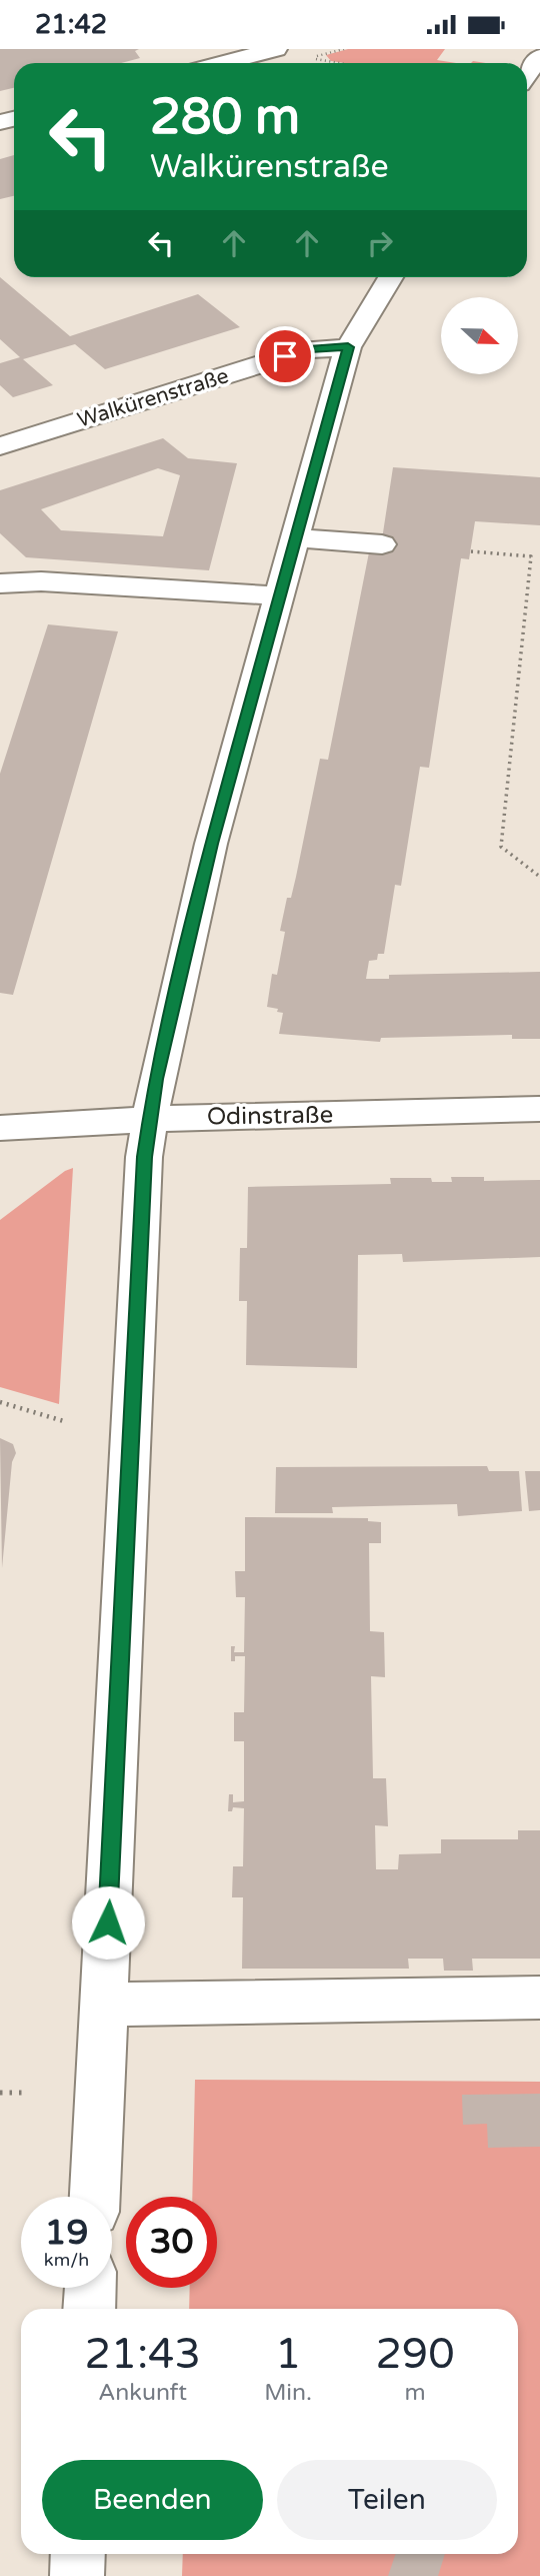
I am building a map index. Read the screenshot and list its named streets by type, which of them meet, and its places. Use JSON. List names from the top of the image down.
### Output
{
  "streets": {
    "street": ["Walkürenstraße", "Odinstraße"]
  },
  "north": "right",
  "page": {
    "status": "21:42",
    "turn": ["280 m", "Walkürenstraße"],
    "speed": "19 km/h",
    "limit": "30",
    "eta": [
      "21:43",
      "Ankunft",
      "1",
      "Min.",
      "290",
      "m"
    ],
    "buttons": ["Beenden", "Teilen"]
  }
}
